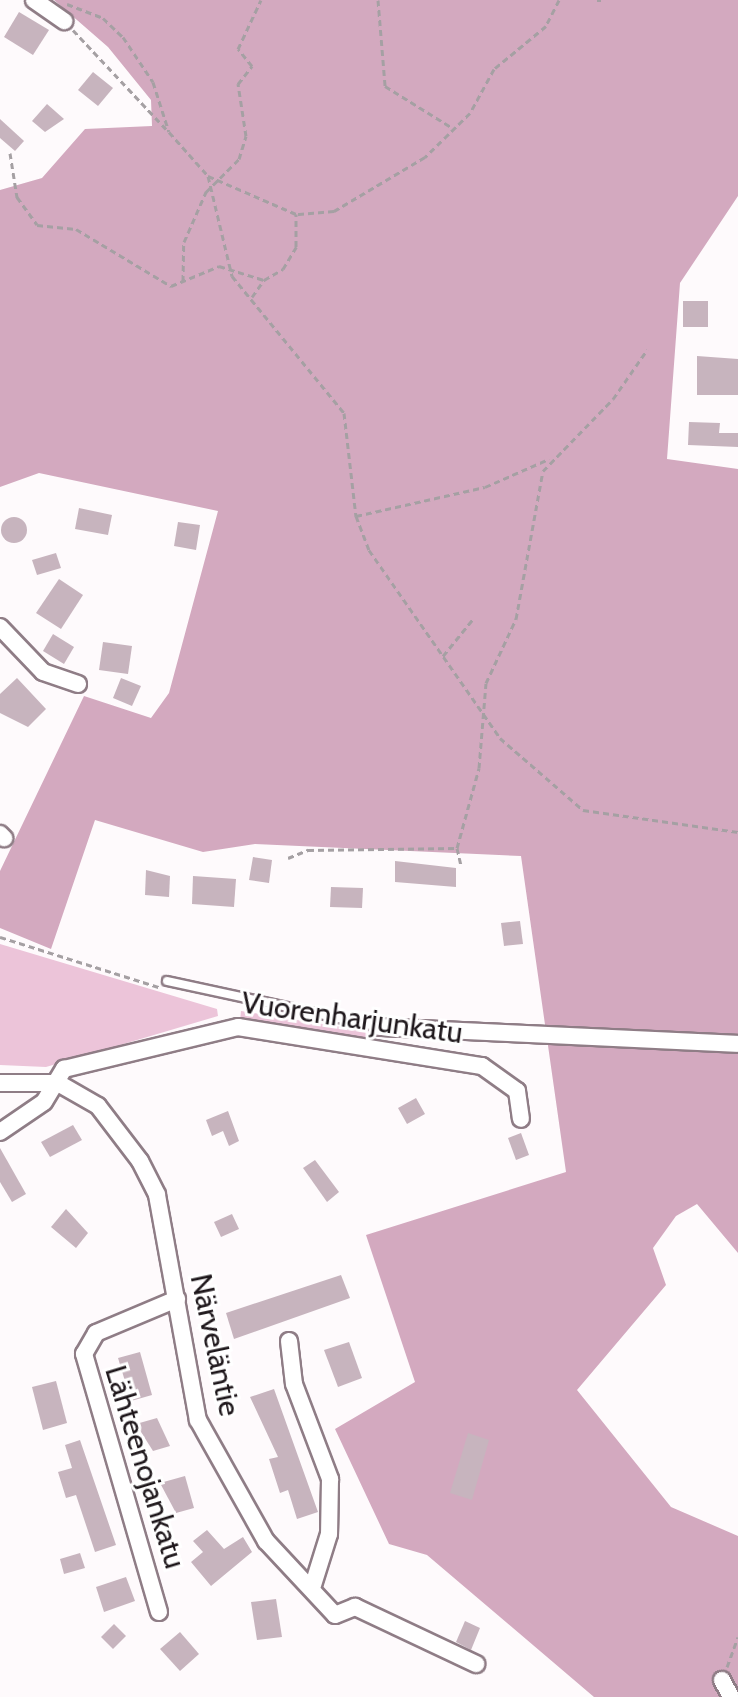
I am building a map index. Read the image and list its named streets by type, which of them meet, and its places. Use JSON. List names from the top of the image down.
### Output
{
  "streets": {
    "street": ["Vuorenharjunkatu", "Närveläntie", "Lähteenojankatu"]
  },
  "crossings": [
    ["Vuorenharjunkatu", "Närveläntie"],
    ["Närveläntie", "Lähteenojankatu"]
  ]
}
